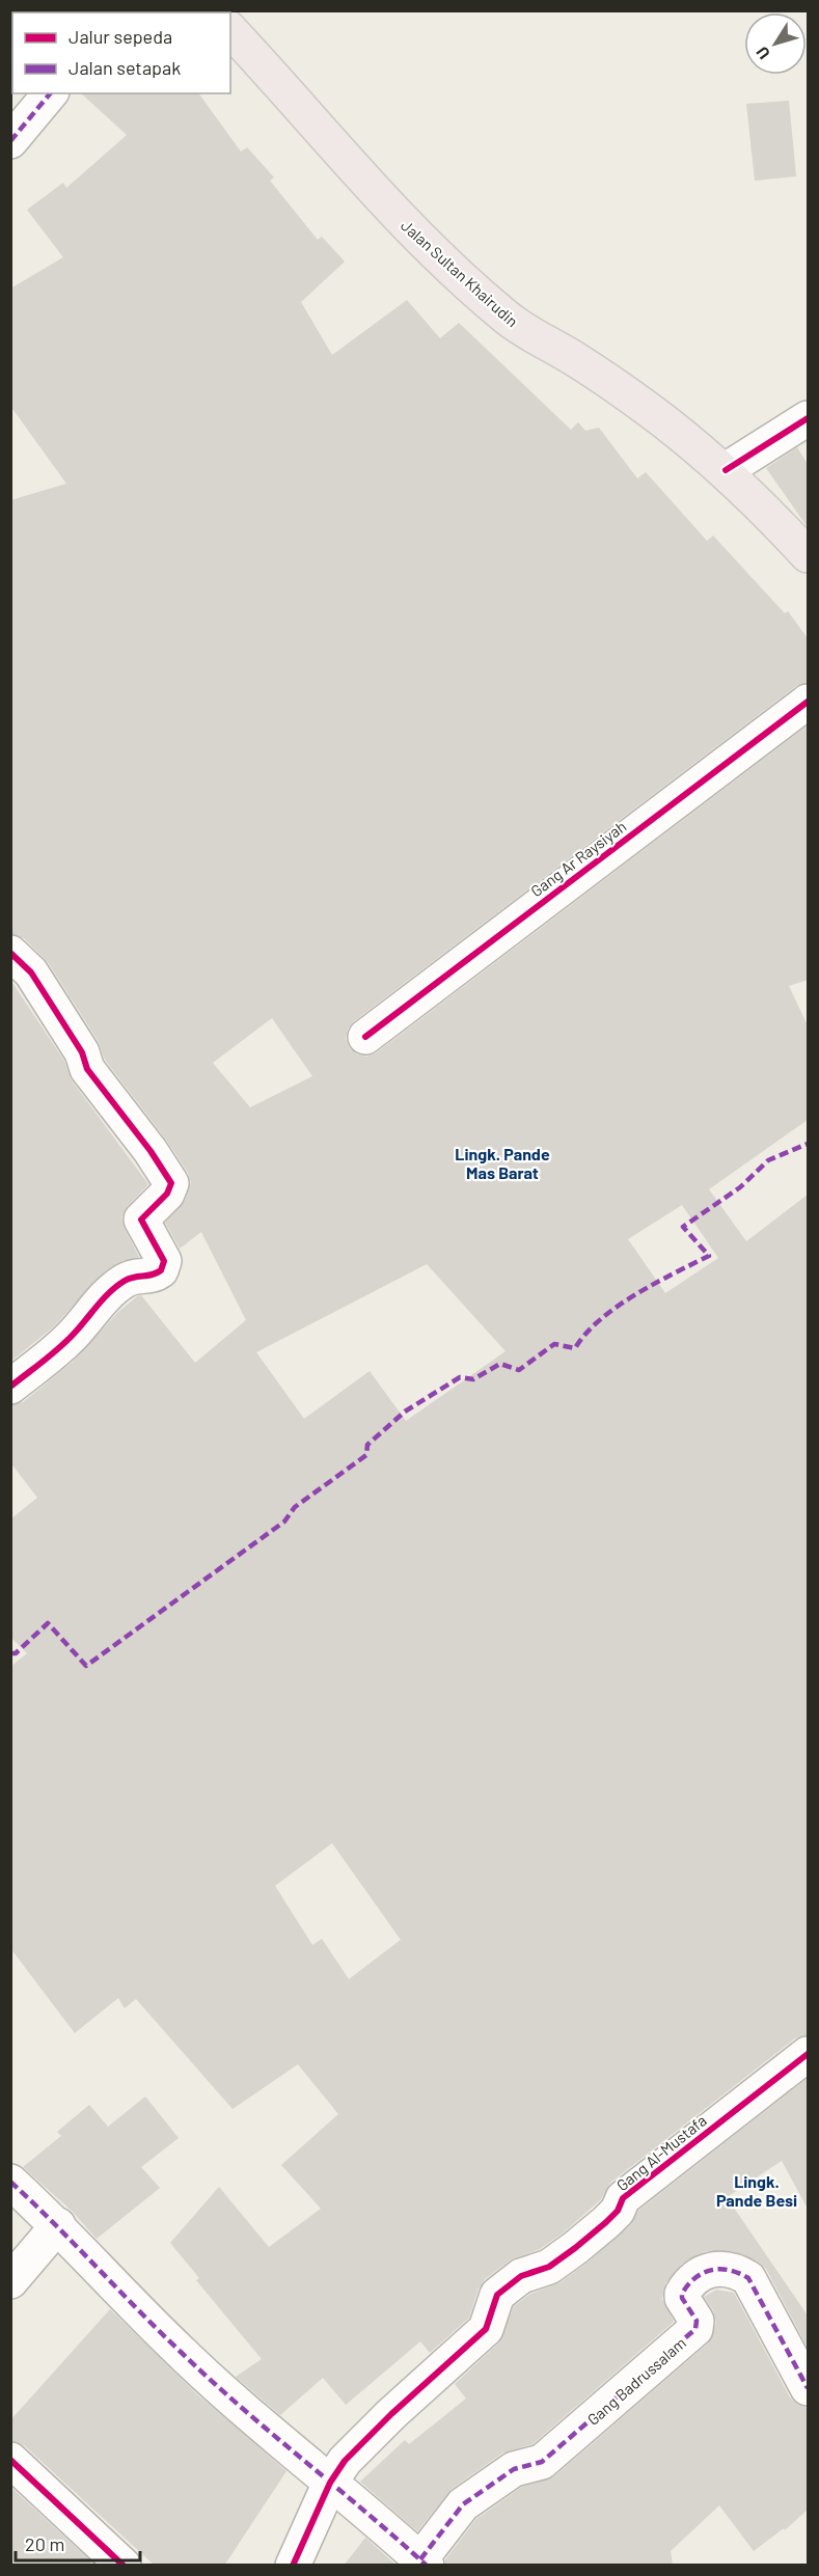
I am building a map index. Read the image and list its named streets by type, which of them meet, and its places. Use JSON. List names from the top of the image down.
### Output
{
  "streets": {
    "main road": ["Jalan Sultan Khairudin"],
    "street": ["Gang Ar Raysiyah", "Gang Al-Mustafa", "Gang Badrussalam"]
  },
  "districts": ["Lingk. Pande Mas Barat", "Lingk. Pande Besi"],
  "legend": ["Jalur sepeda", "Jalan setapak"],
  "scale_bar": "20 m",
  "north": "bottom left"
}
